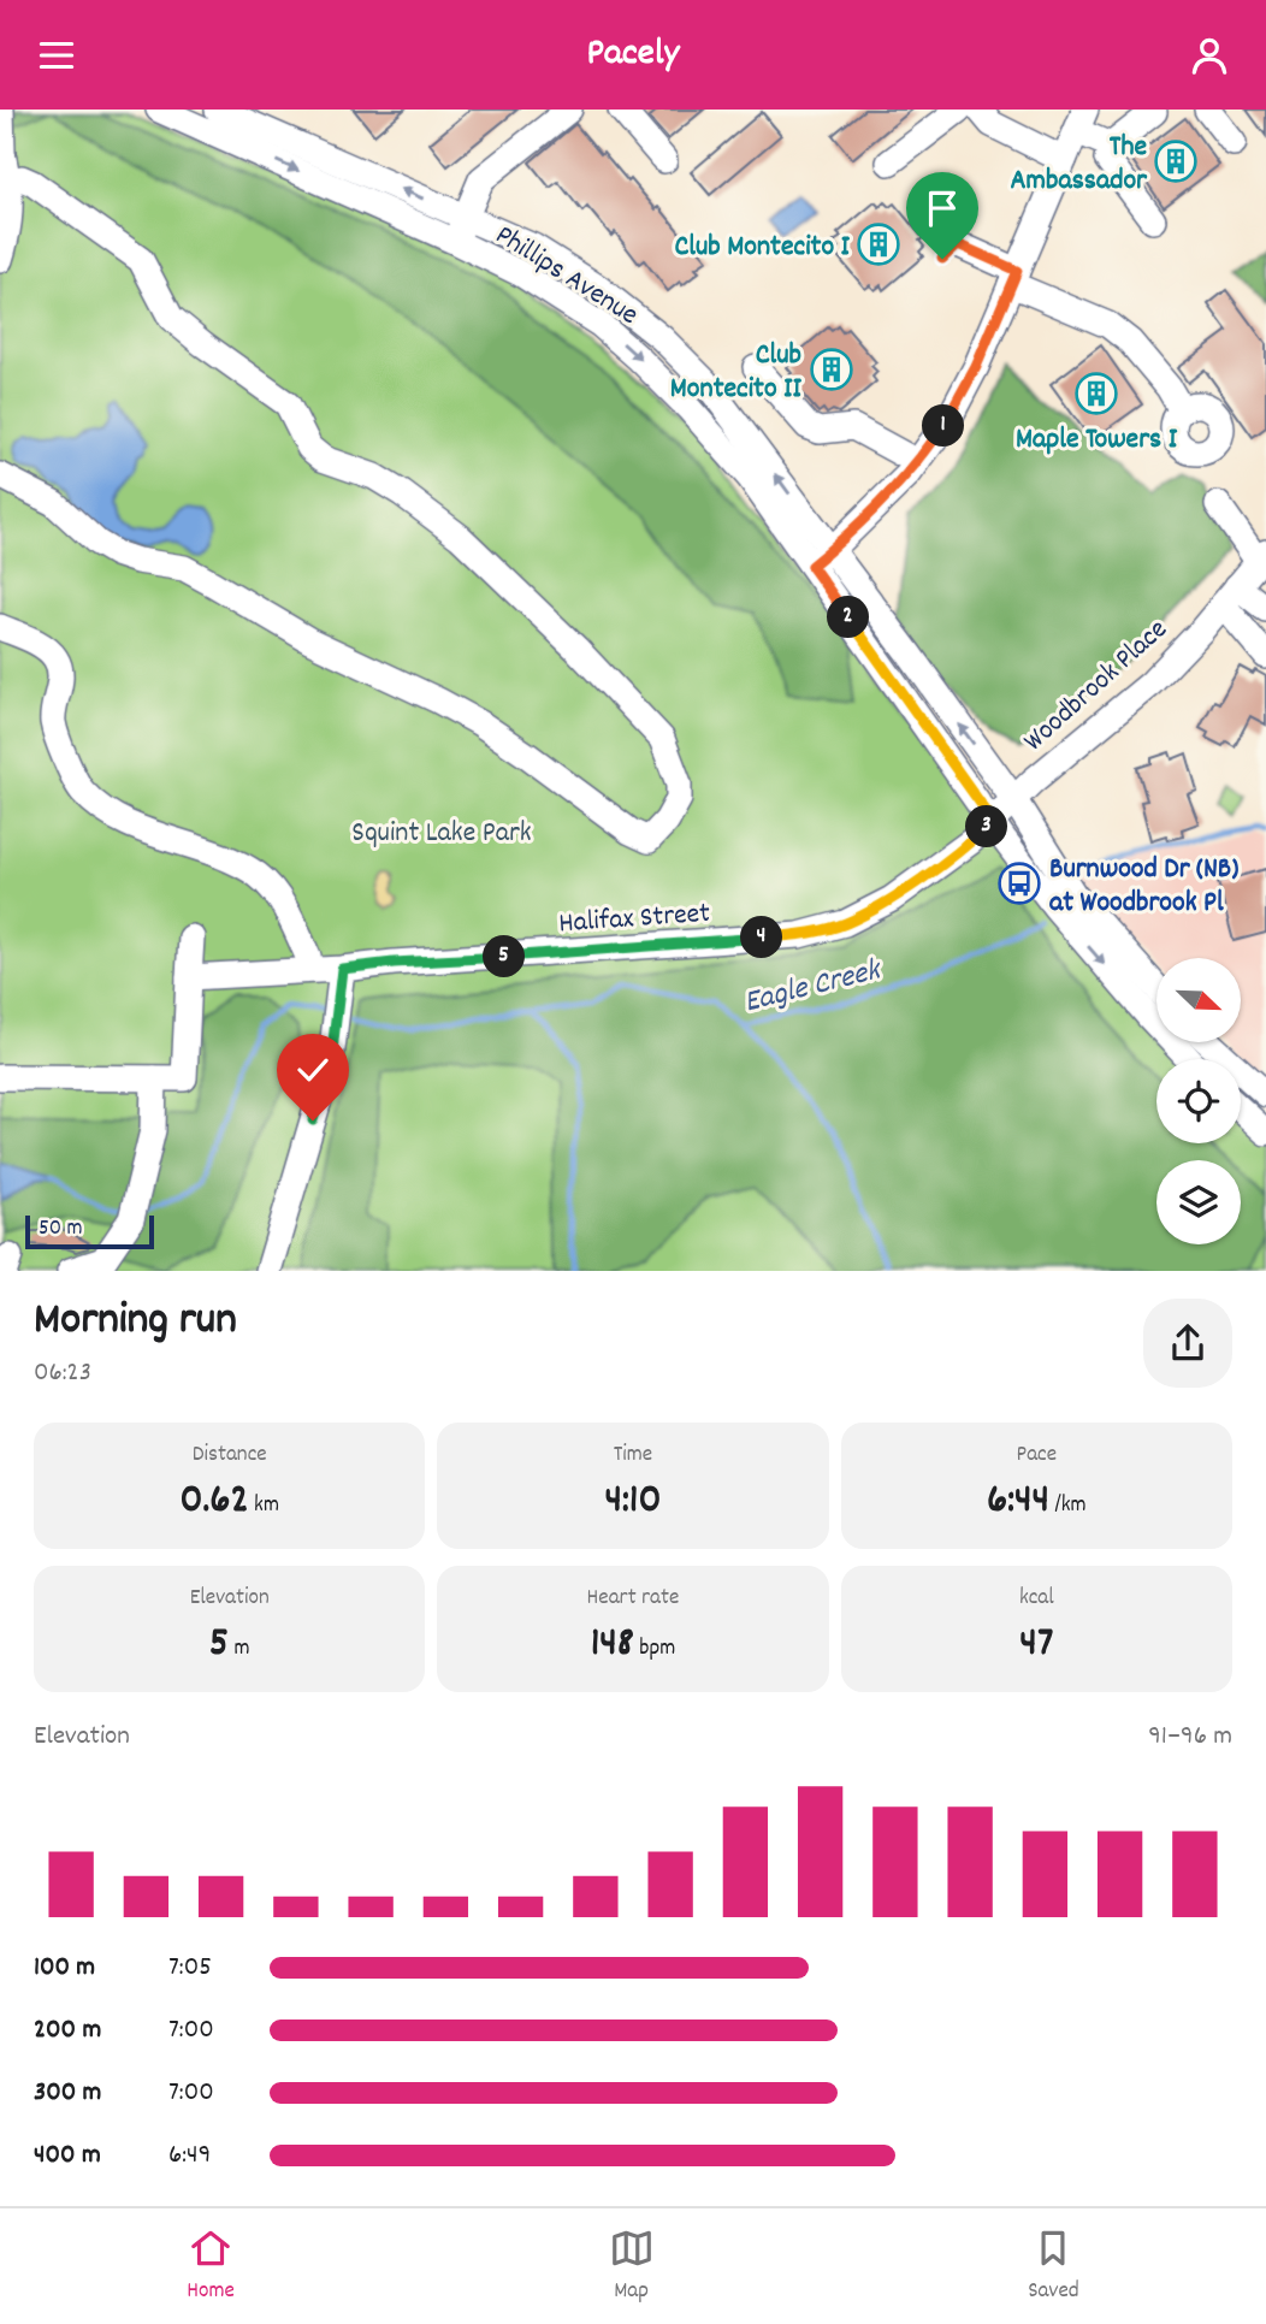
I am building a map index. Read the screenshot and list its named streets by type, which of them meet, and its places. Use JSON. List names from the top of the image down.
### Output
{
  "streets": {
    "street": ["Phillips Avenue", "Woodbrook Place", "Halifax Street"]
  },
  "crossings": [
    ["Phillips Avenue", "Woodbrook Place"],
    ["Phillips Avenue", "Halifax Street"],
    ["Woodbrook Place", "Halifax Street"]
  ],
  "water": ["Eagle Creek"],
  "parks": ["Squint Lake Park"],
  "places": {
    "building": [
      "The Ambassador",
      "Club Montecito I",
      "Club Montecito II",
      "Maple Towers I"
    ],
    "bus stop": ["Burnwood Dr (NB) at Woodbrook Pl"]
  },
  "scale_bar": "50 m",
  "north": "bottom right",
  "page": {
    "header": "Pacely",
    "pins": [
      "1",
      "2",
      "3",
      "4",
      "5"
    ],
    "scale": "50 m",
    "heading": ["Morning run", "06:23"],
    "stats": [
      ["Distance", "0.62 km"],
      ["Time", "4:10"],
      ["Pace", "6:44 /km"],
      ["Elevation", "5 m"],
      ["Heart rate", "148 bpm"],
      ["kcal", "47"]
    ],
    "chart": ["Elevation", "91–96 m"],
    "list": [
      {
        "name": "100 m",
        "note": "7:05"
      },
      {
        "name": "200 m",
        "note": "7:00"
      },
      {
        "name": "300 m",
        "note": "7:00"
      },
      {
        "name": "400 m",
        "note": "6:49"
      }
    ],
    "tabs": ["Home", "Map", "Saved"]
  }
}
